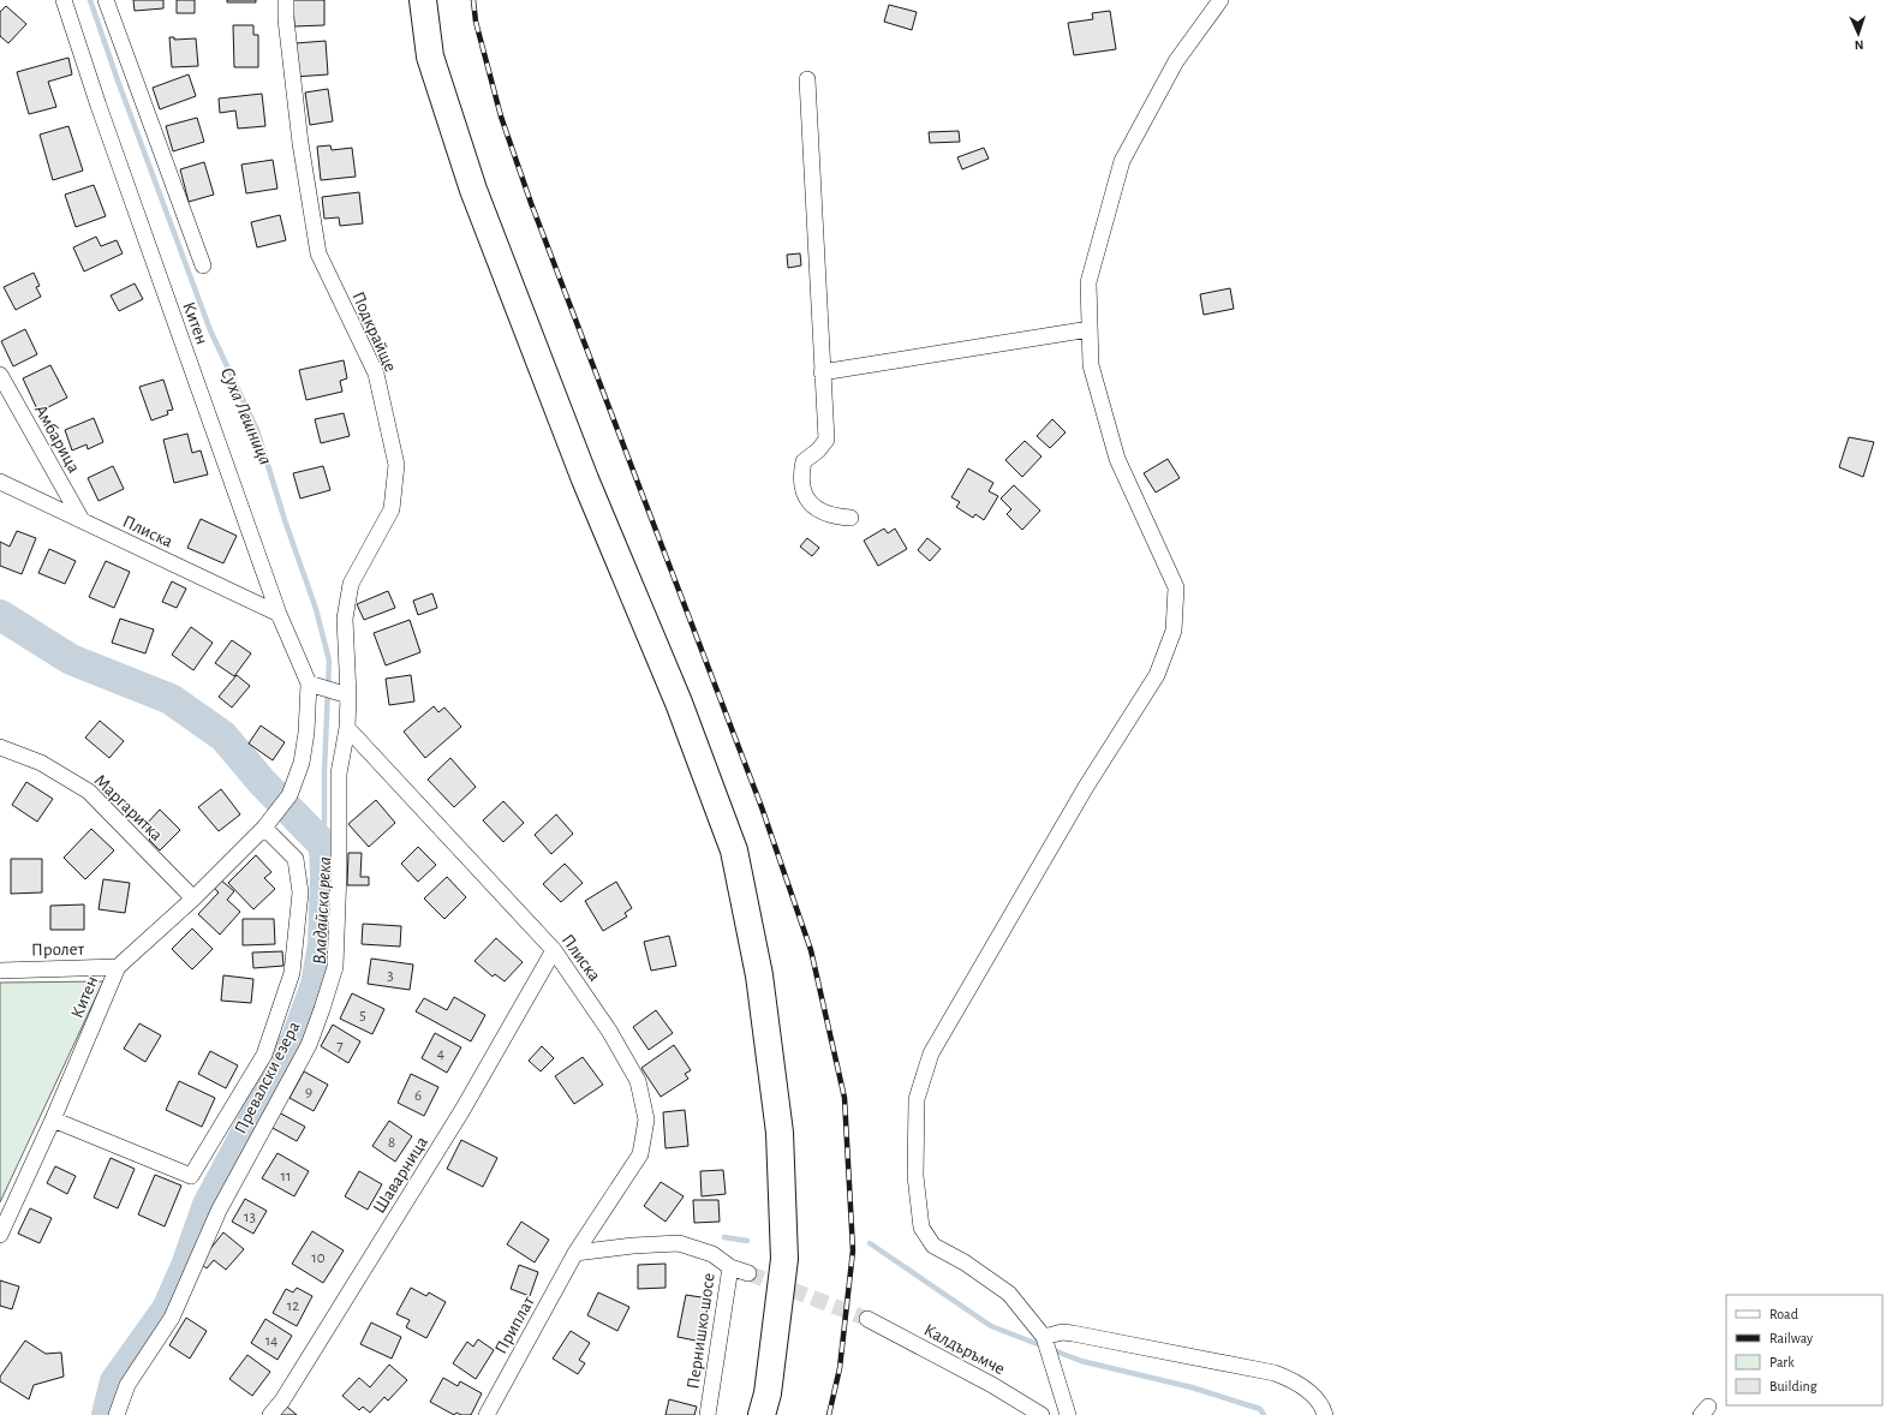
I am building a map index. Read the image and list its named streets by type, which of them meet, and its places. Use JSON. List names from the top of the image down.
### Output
{
  "streets": {
    "street": [
      "Китен",
      "Подкрайще",
      "Амбарица",
      "Плиска",
      "Маргаритка",
      "Пролет",
      "Превалски езера",
      "Шаварница",
      "Приплат",
      "Пернишко шосе",
      "Калдъръмче"
    ]
  },
  "crossings": [
    ["Китен", "Плиска"],
    ["Китен", "Маргаритка"],
    ["Китен", "Пролет"],
    ["Подкрайще", "Плиска"],
    ["Подкрайще", "Превалски езера"],
    ["Амбарица", "Плиска"],
    ["Плиска", "Превалски езера"],
    ["Плиска", "Шаварница"],
    ["Плиска", "Приплат"],
    ["Плиска", "Пернишко шосе"],
    ["Приплат", "Пернишко шосе"]
  ],
  "water": ["Суха Лешница", "Владайска река"],
  "house_numbers": [
    "3",
    "5",
    "7",
    "4",
    "9",
    "6",
    "8",
    "11",
    "13",
    "10",
    "12",
    "14"
  ],
  "legend": [
    "Road",
    "Railway",
    "Park",
    "Building"
  ],
  "north": "bottom"
}
